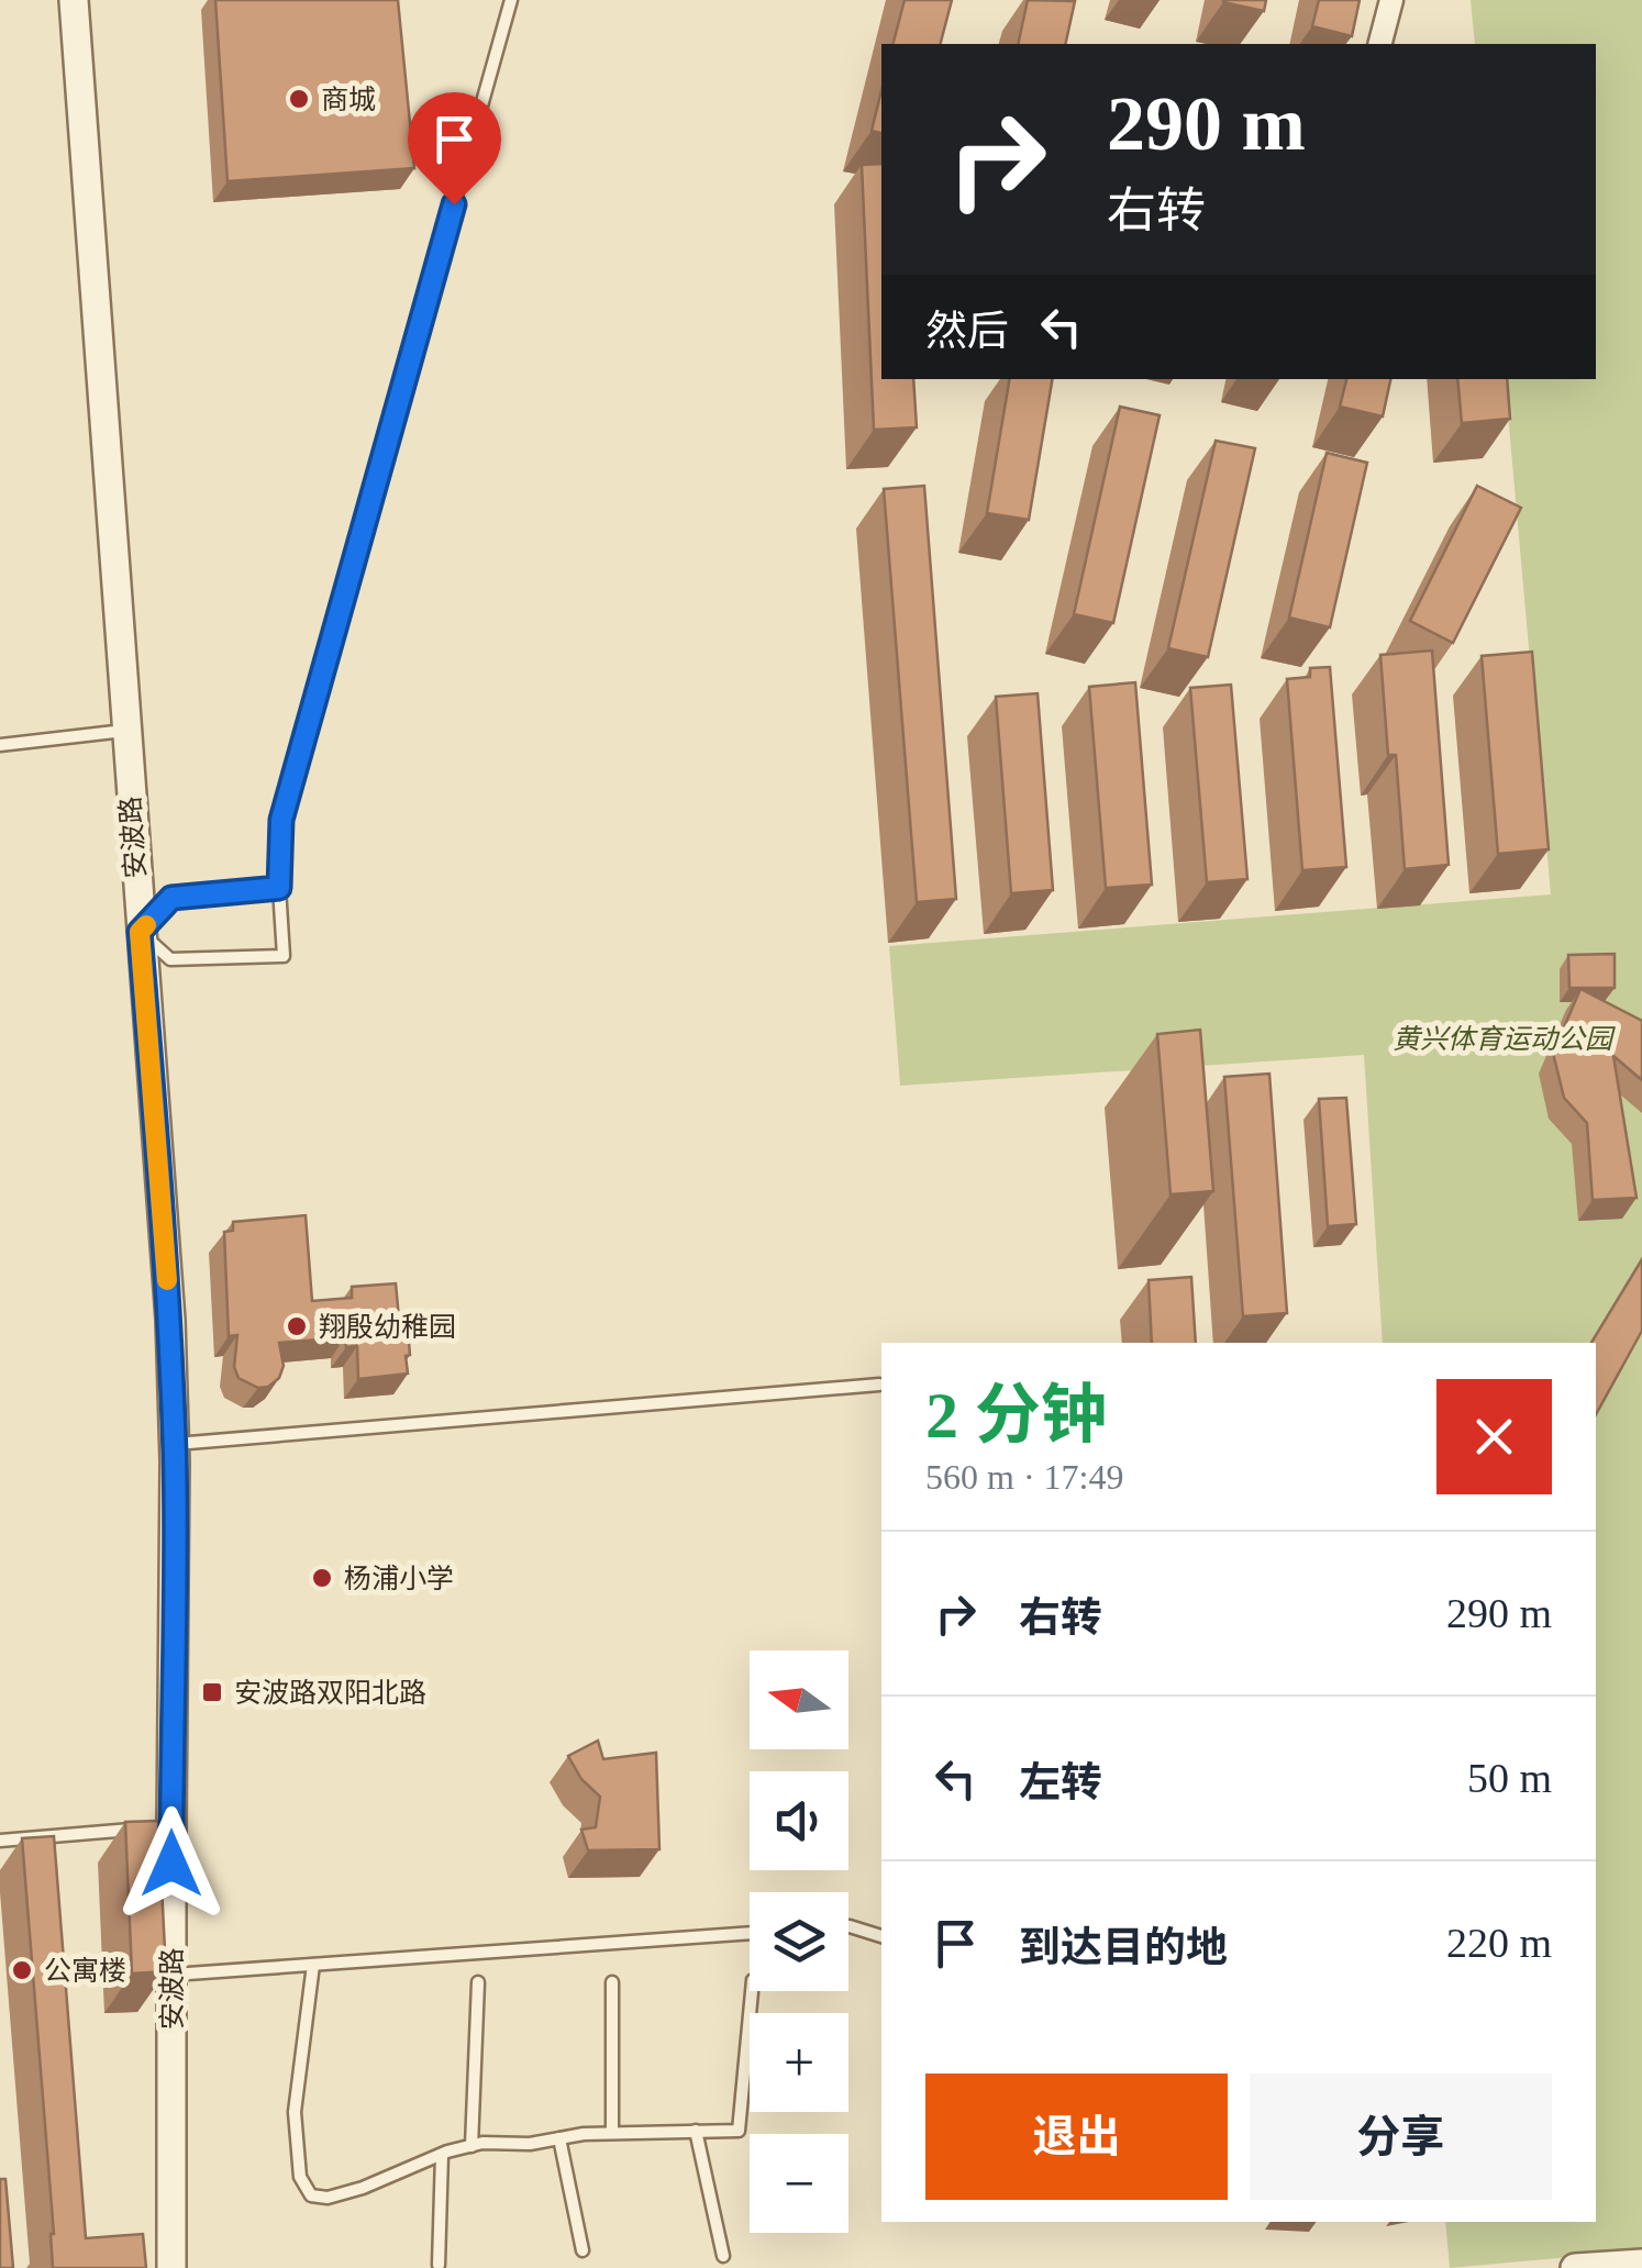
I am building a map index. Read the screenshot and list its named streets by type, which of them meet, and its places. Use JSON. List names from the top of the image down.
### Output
{
  "streets": {
    "street": ["安波路"]
  },
  "parks": ["黄兴体育运动公园"],
  "places": {
    "other": [
      "商城",
      "翔殷幼稚园",
      "杨浦小学",
      "公寓楼"
    ],
    "transit": ["安波路双阳北路"]
  },
  "north": "left",
  "page": {
    "turn": ["290 m", "右转"],
    "then": "然后",
    "heading": ["2 分钟", "560 m · 17:49"],
    "list": [
      {
        "name": "右转",
        "value": "290 m"
      },
      {
        "name": "左转",
        "value": "50 m"
      },
      {
        "name": "到达目的地",
        "value": "220 m"
      }
    ],
    "map_buttons": ["+", "−"],
    "buttons": ["退出", "分享"]
  }
}
